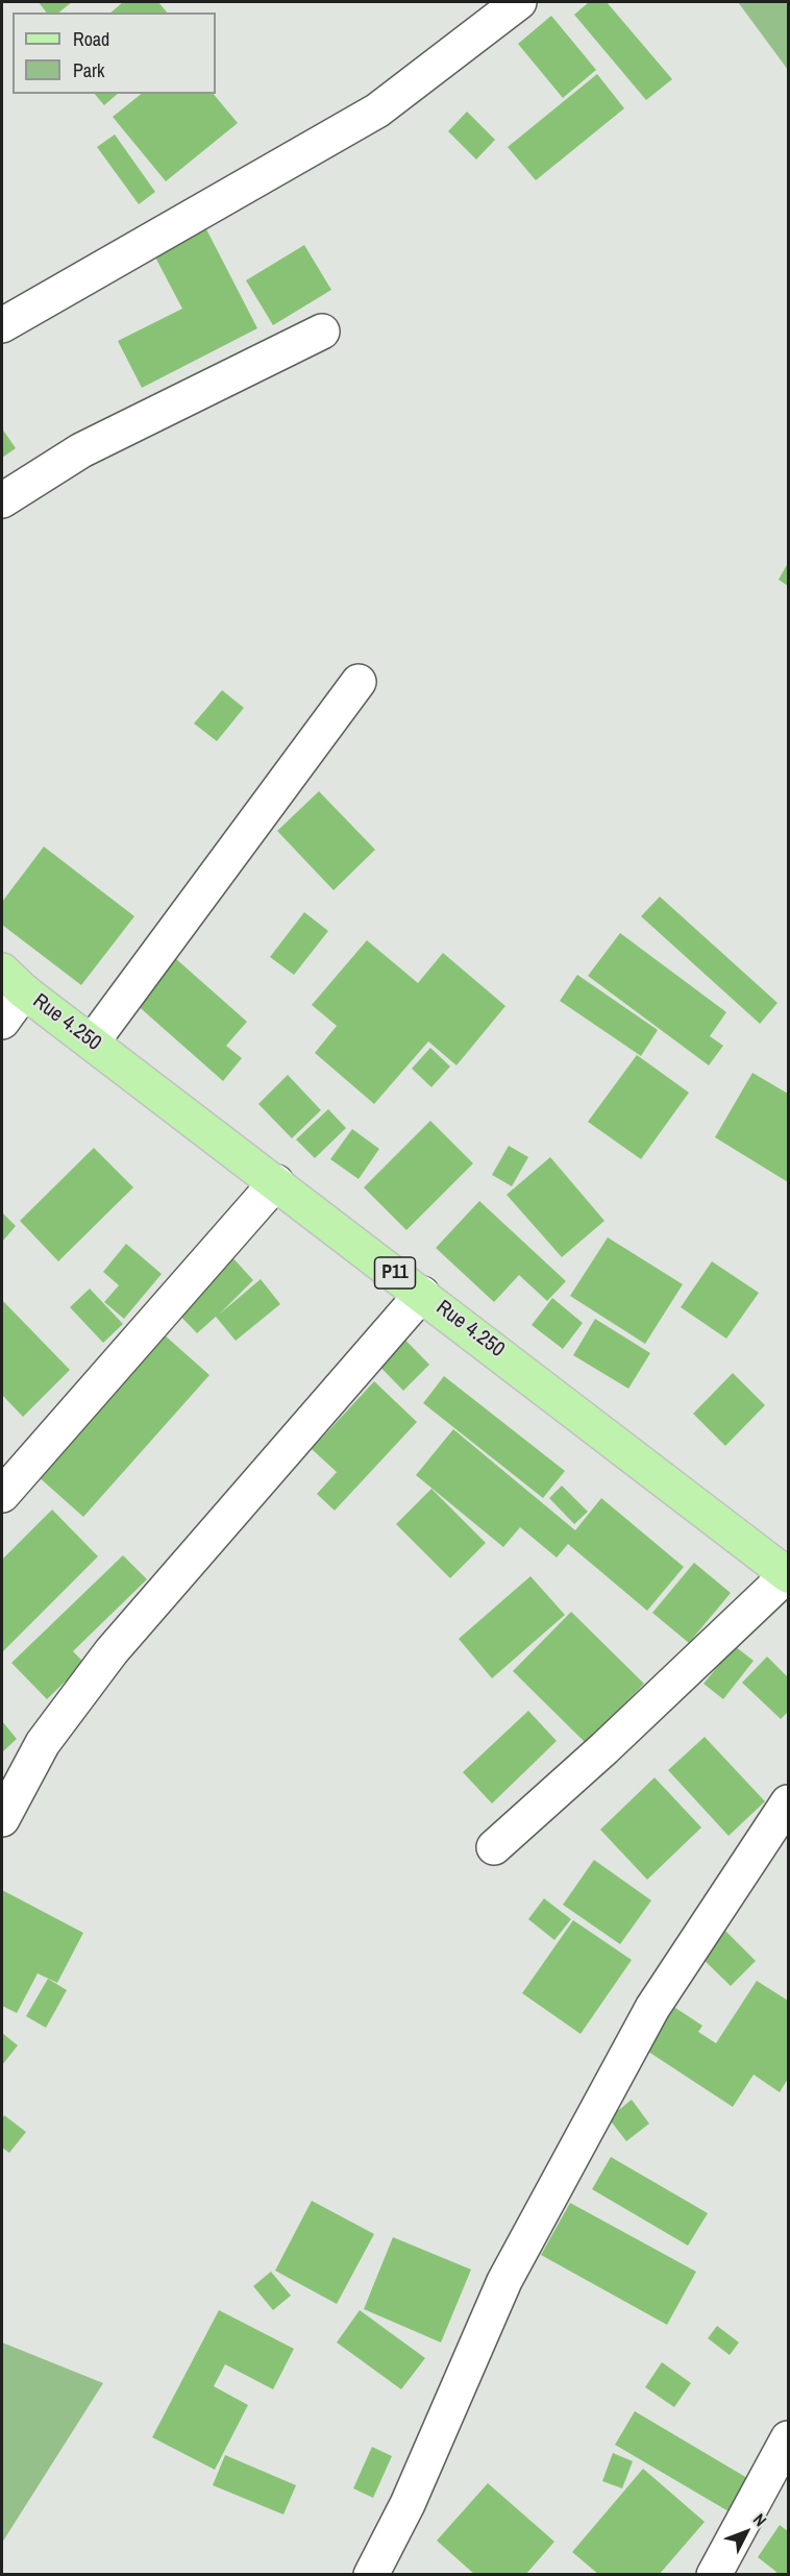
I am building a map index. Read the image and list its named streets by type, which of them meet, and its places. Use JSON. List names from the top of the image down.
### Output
{
  "streets": {
    "main road": ["Rue 4.250", "P11"]
  },
  "legend": ["Road", "Park"],
  "north": "top right"
}
